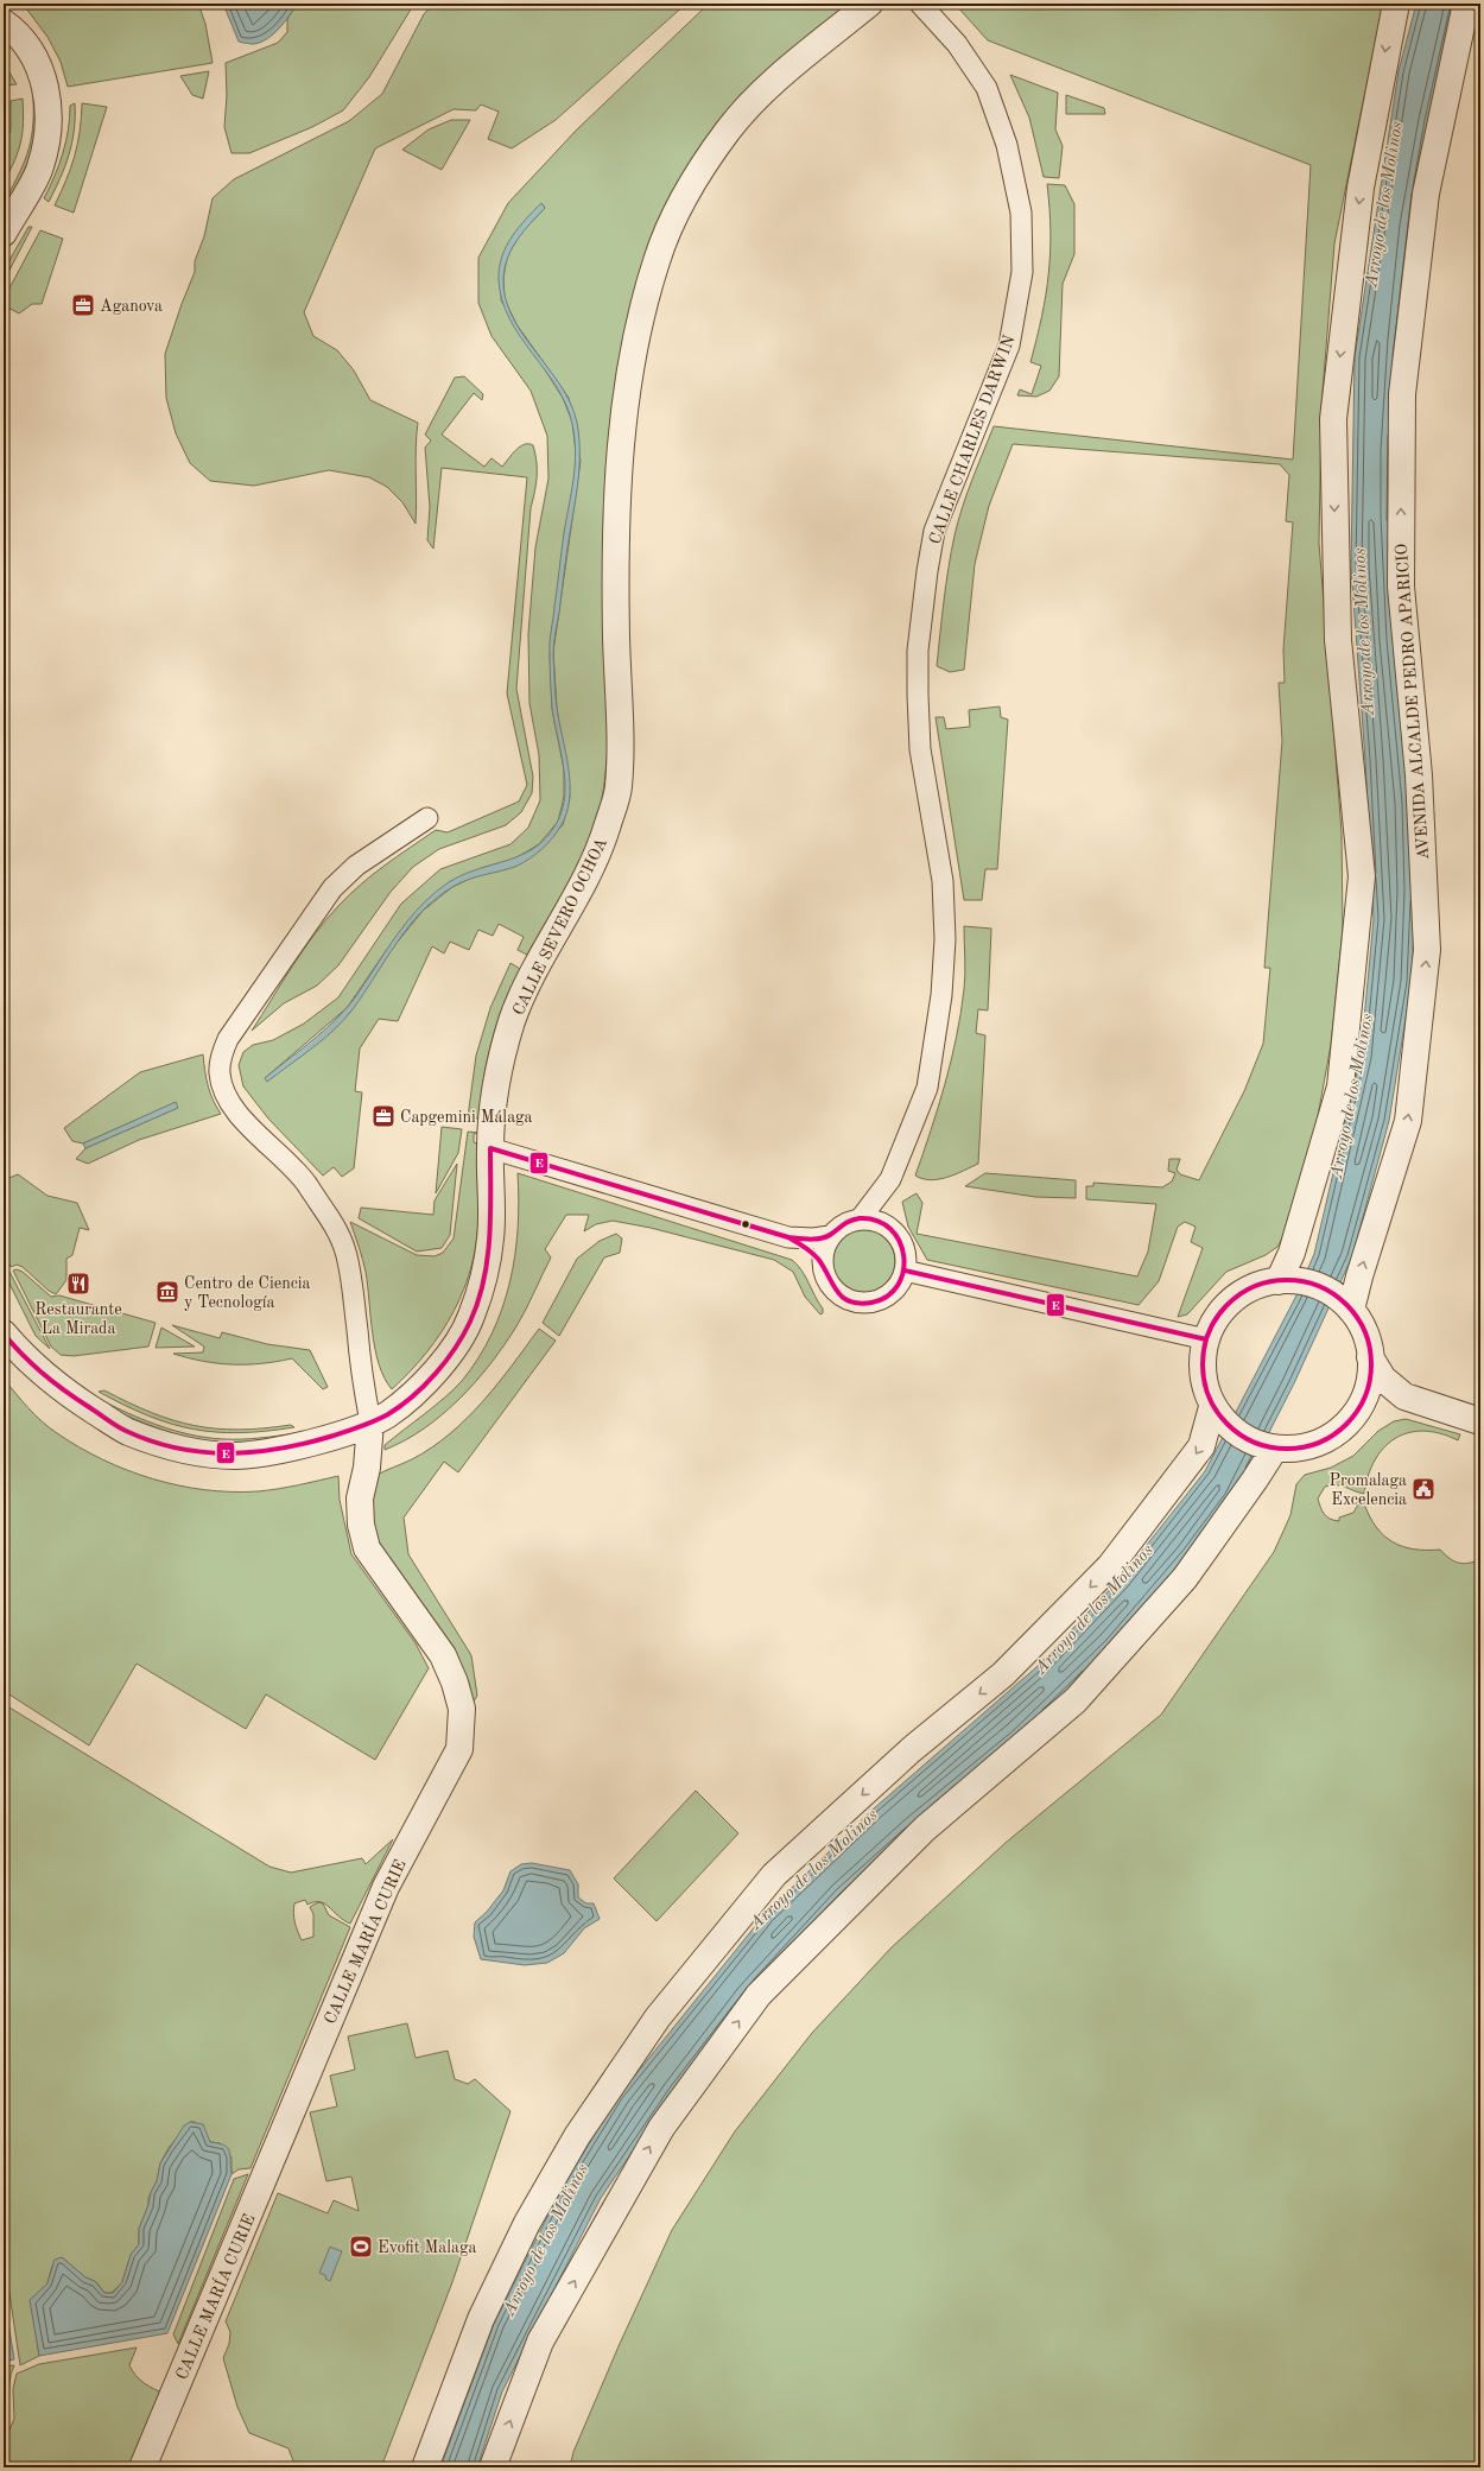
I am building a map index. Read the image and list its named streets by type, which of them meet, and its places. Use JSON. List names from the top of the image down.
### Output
{
  "streets": {
    "street": [
      "CALLE CHARLES DARWIN",
      "AVENIDA ALCALDE PEDRO APARICIO",
      "CALLE SEVERO OCHOA",
      "CALLE MARÍA CURIE"
    ]
  },
  "crossings": [
    ["CALLE SEVERO OCHOA", "CALLE MARÍA CURIE"]
  ],
  "water": ["Arroyo de los Molinos"],
  "places": {
    "office": ["Aganova", "Capgemini Málaga"],
    "restaurant": ["Restaurante La Mirada"],
    "museum": ["Centro de Ciencia y Tecnología"],
    "public building": ["Promalaga Excelencia"],
    "sports": ["Evofit Malaga"]
  },
  "lines": ["transit line E"]
}
